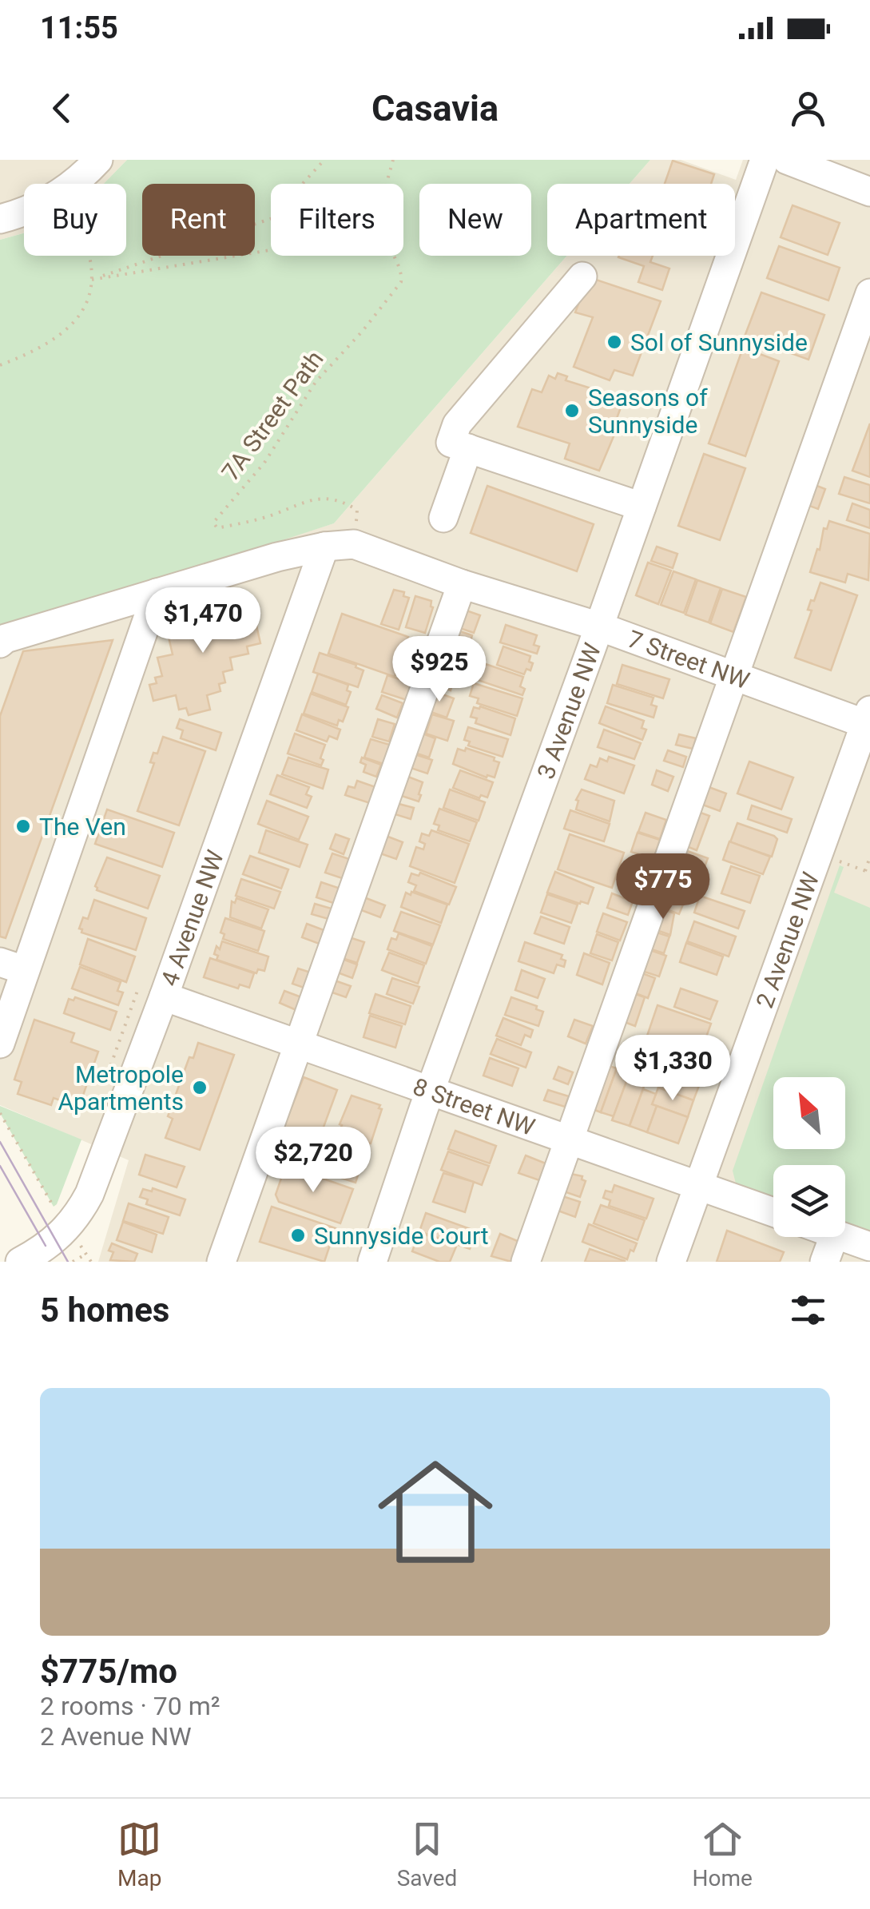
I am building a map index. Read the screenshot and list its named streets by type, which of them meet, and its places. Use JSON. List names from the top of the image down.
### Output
{
  "streets": {
    "street": [
      "7 Street NW",
      "3 Avenue NW",
      "4 Avenue NW",
      "2 Avenue NW",
      "8 Street NW"
    ],
    "path": ["7A Street Path"]
  },
  "crossings": [
    ["7A Street Path", "7 Street NW"],
    ["7 Street NW", "3 Avenue NW"],
    ["7 Street NW", "4 Avenue NW"],
    ["7 Street NW", "2 Avenue NW"],
    ["3 Avenue NW", "8 Street NW"],
    ["4 Avenue NW", "8 Street NW"],
    ["2 Avenue NW", "8 Street NW"]
  ],
  "places": [
    "Sol of Sunnyside",
    "Seasons of Sunnyside",
    "The Ven",
    "Metropole Apartments",
    "Sunnyside Court"
  ],
  "north": "top left",
  "page": {
    "status": "11:55",
    "header": "Casavia",
    "chip": [
      "Buy",
      "Rent",
      "Filters",
      "New",
      "Apartment"
    ],
    "price": [
      "$1,470",
      "$925",
      "$775",
      "$1,330",
      "$2,720"
    ],
    "heading": "5 homes",
    "list": [
      {
        "name": "$775/mo",
        "note": "2 rooms · 70 m² · 2 Avenue NW"
      }
    ],
    "tabs": ["Map", "Saved", "Home"]
  }
}
